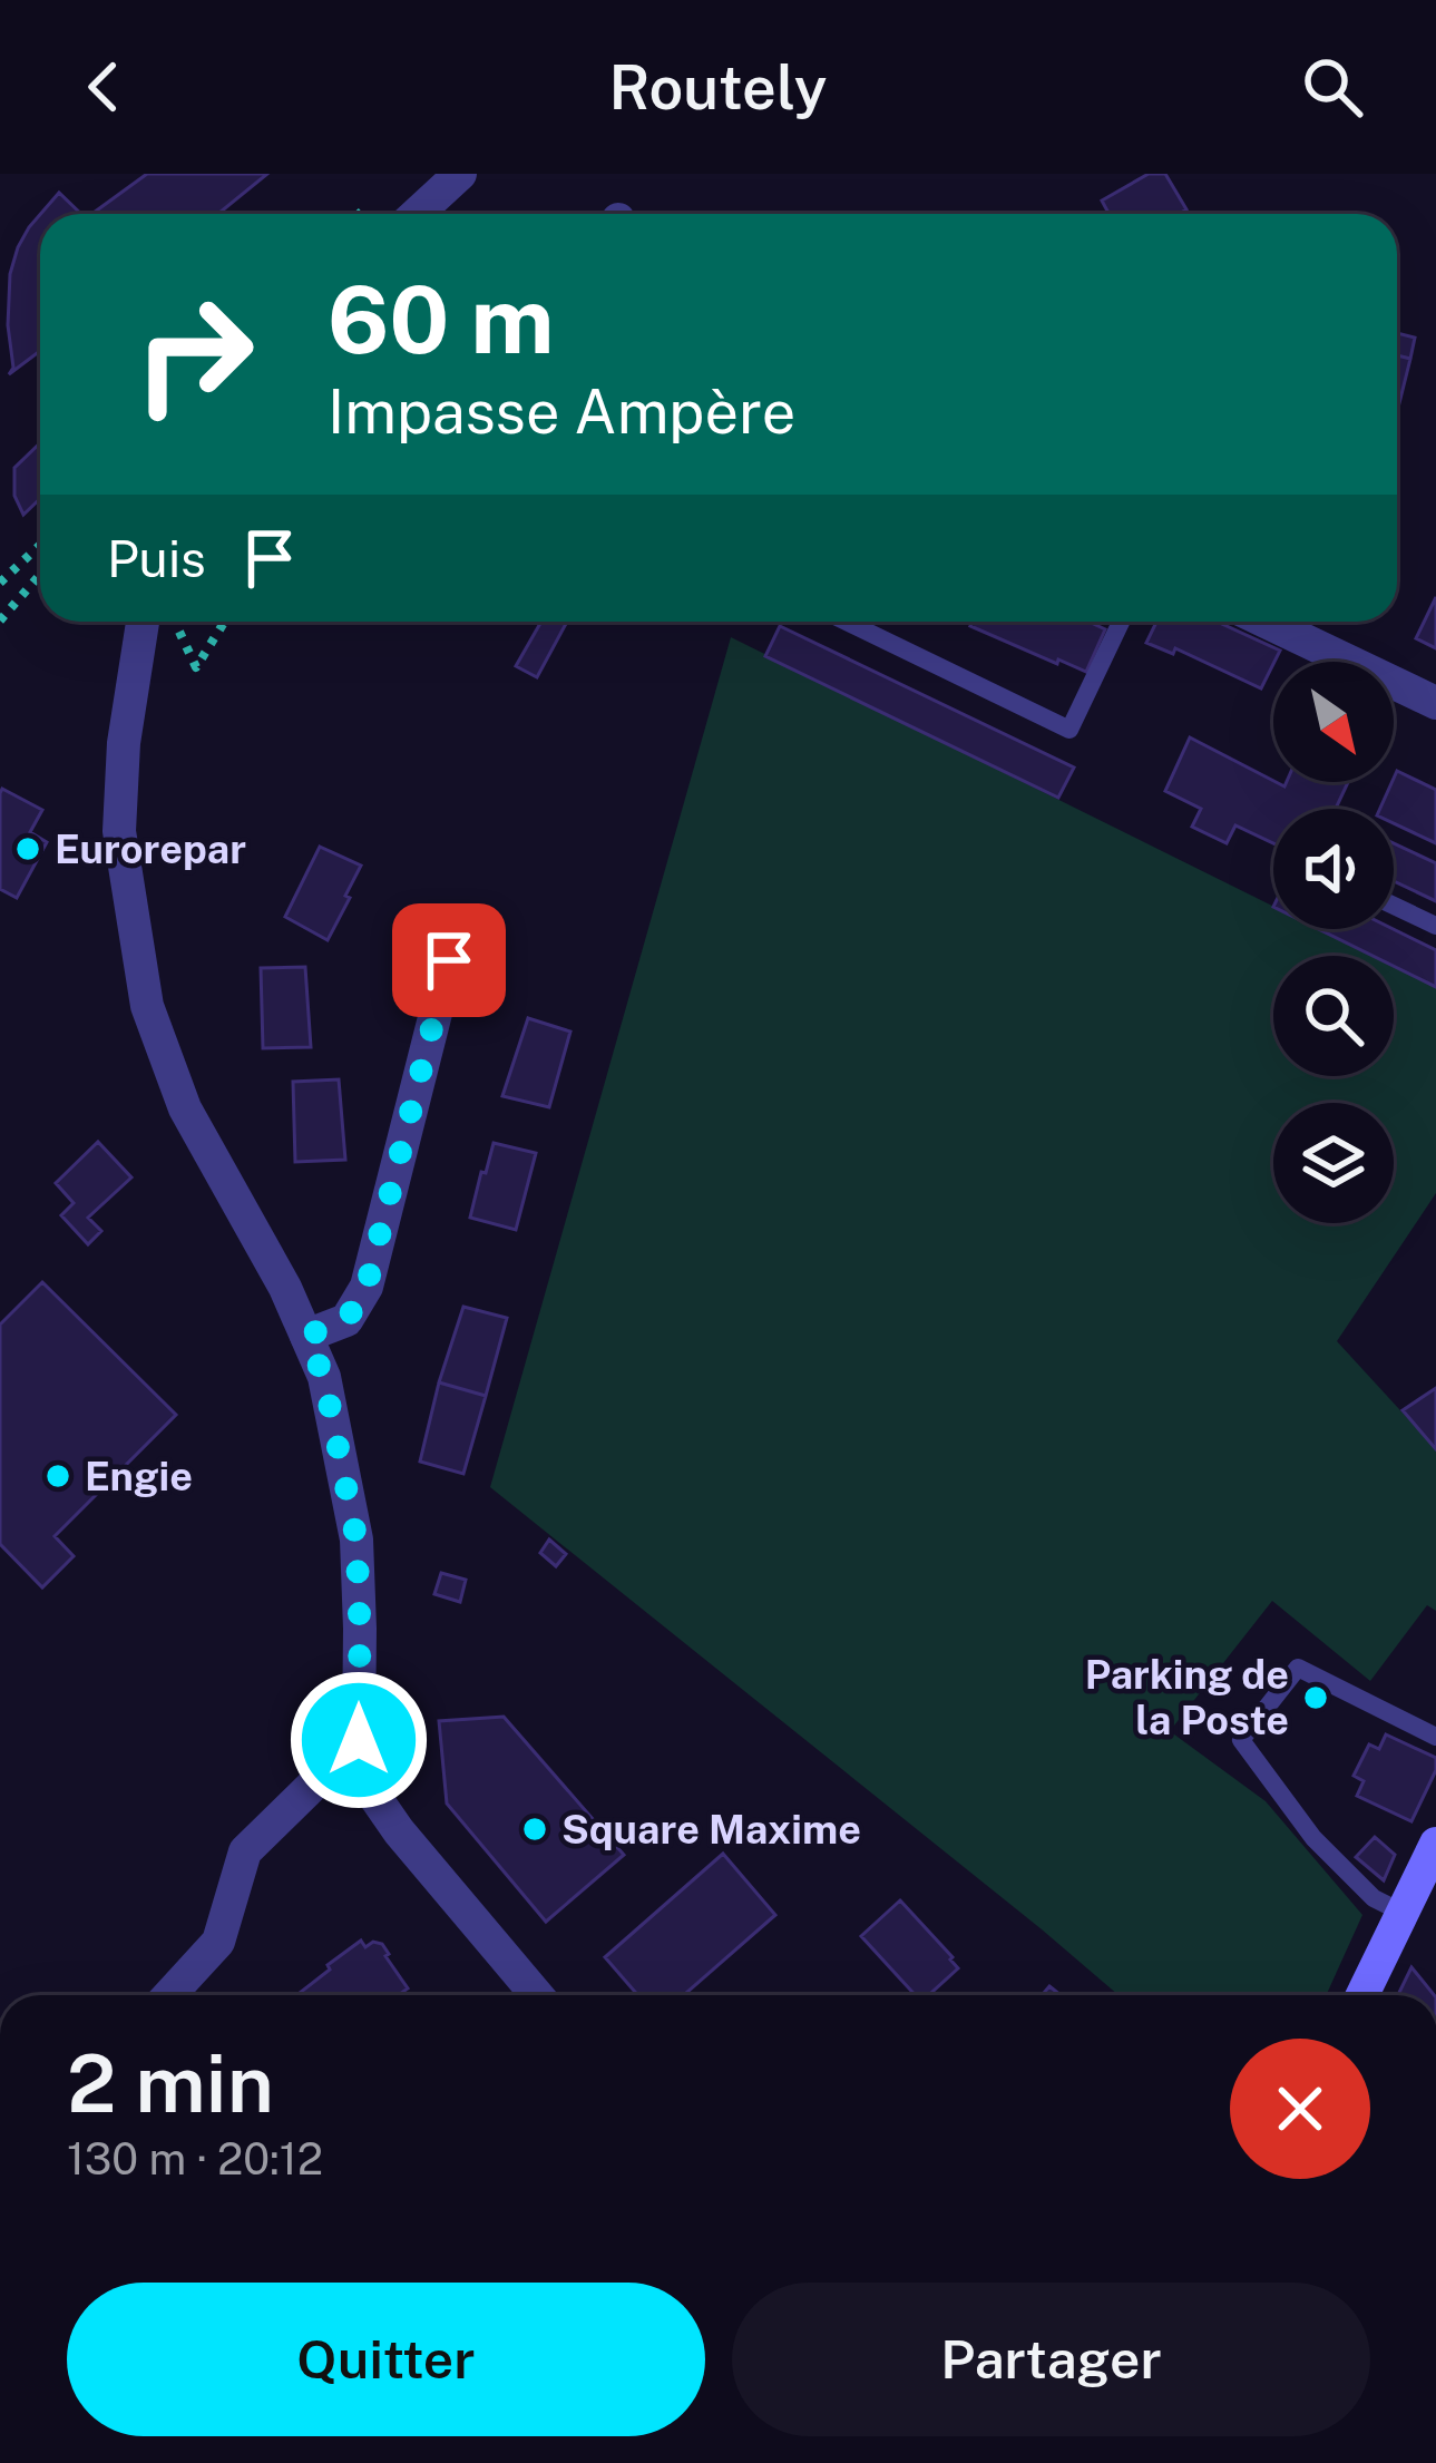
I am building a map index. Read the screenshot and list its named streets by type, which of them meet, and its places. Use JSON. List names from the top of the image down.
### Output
{
  "places": [
    "Eurorepar",
    "Engie",
    "Parking de la Poste",
    "Square Maxime"
  ],
  "north": "bottom right",
  "page": {
    "header": "Routely",
    "turn": ["60 m", "Impasse Ampère"],
    "then": "Puis",
    "heading": ["2 min", "130 m · 20:12"],
    "buttons": ["Quitter", "Partager"]
  }
}
